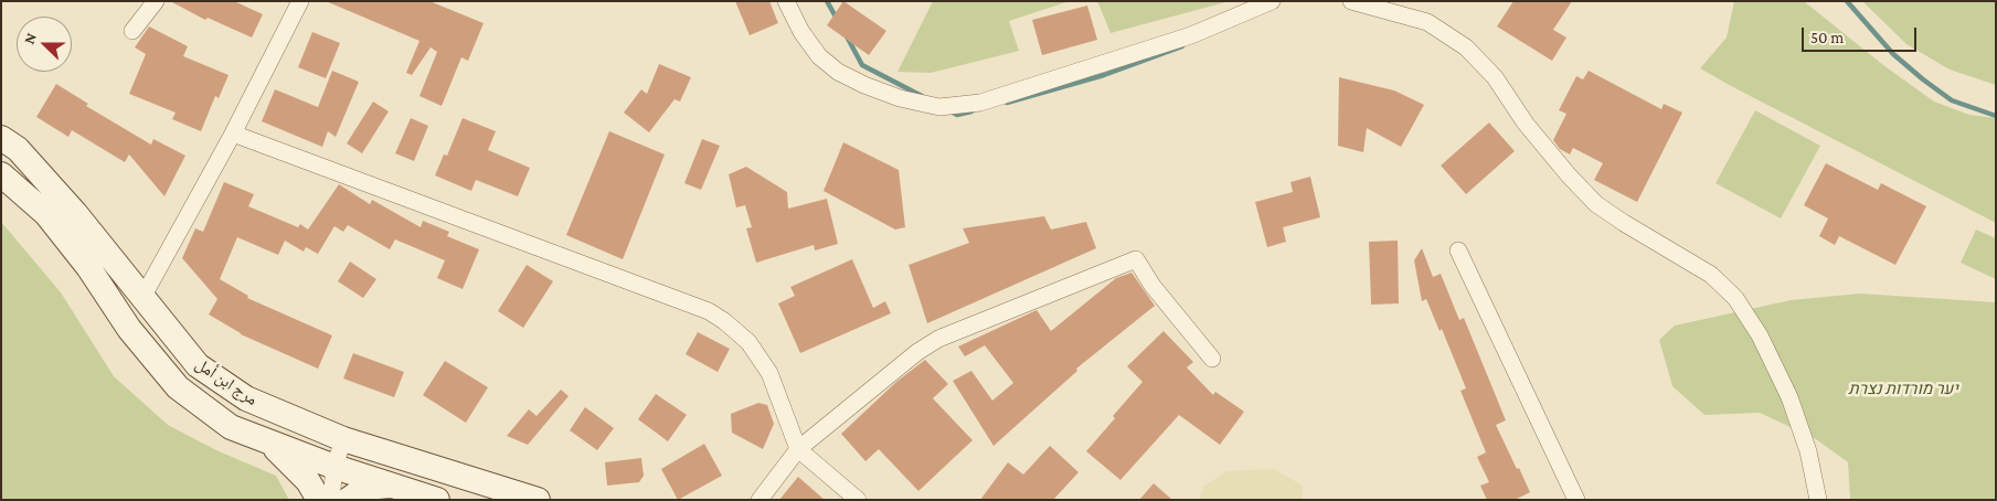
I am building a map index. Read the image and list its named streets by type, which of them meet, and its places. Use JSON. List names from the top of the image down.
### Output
{
  "streets": {
    "street": ["مرج ابن أمل"]
  },
  "parks": ["יער מורדות נצרת"],
  "scale_bar": "50 m",
  "north": "left"
}
